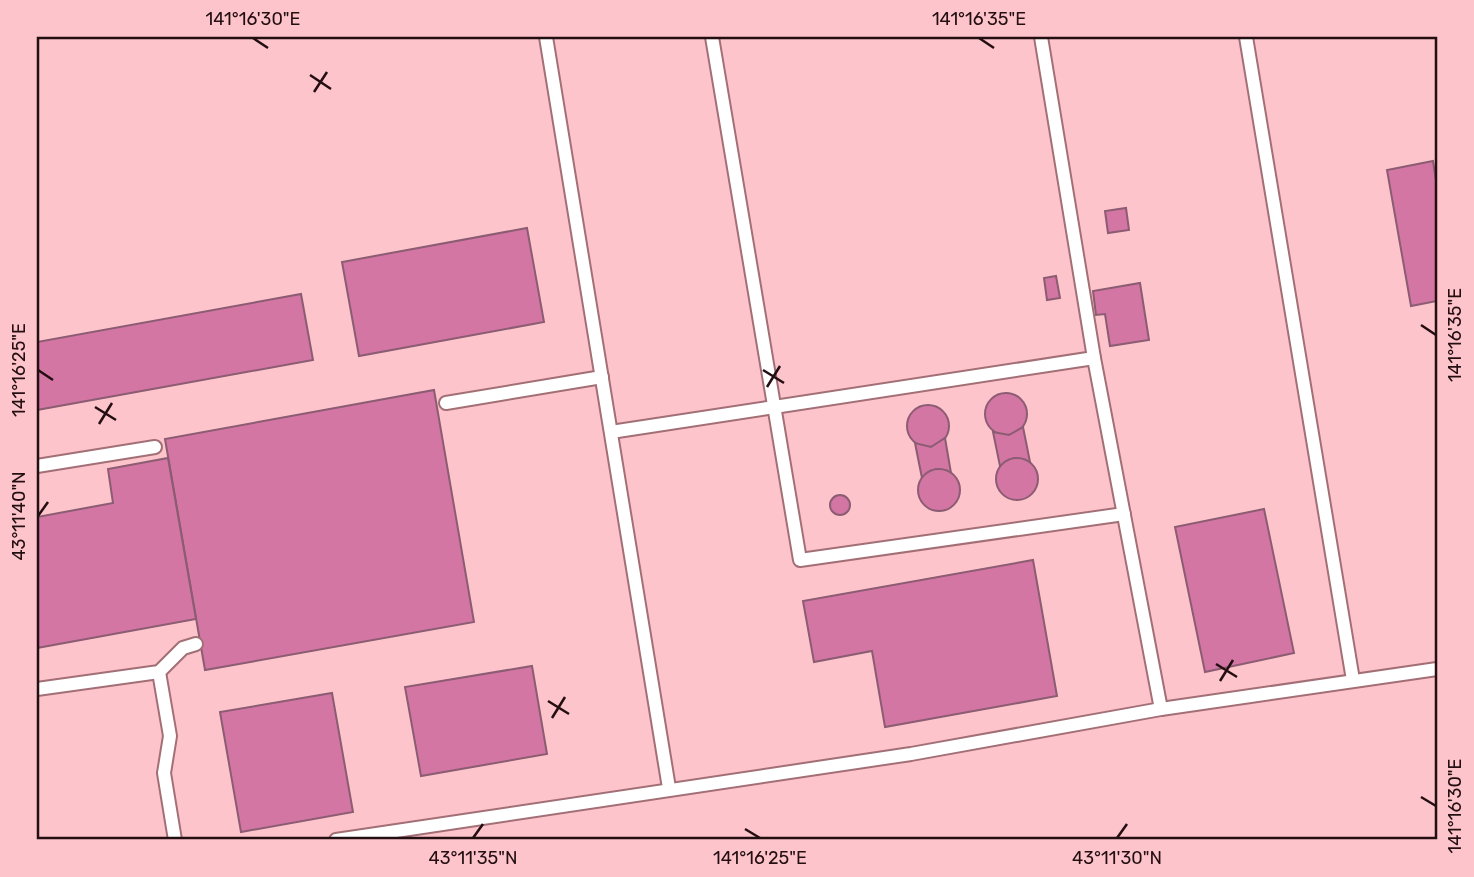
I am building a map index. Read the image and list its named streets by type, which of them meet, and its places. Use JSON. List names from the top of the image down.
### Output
{
  "coordinates": [
    "141°16'30\"E",
    "141°16'35\"E",
    "141°16'25\"E",
    "43°11'40\"N",
    "43°11'35\"N",
    "43°11'30\"N"
  ]
}
